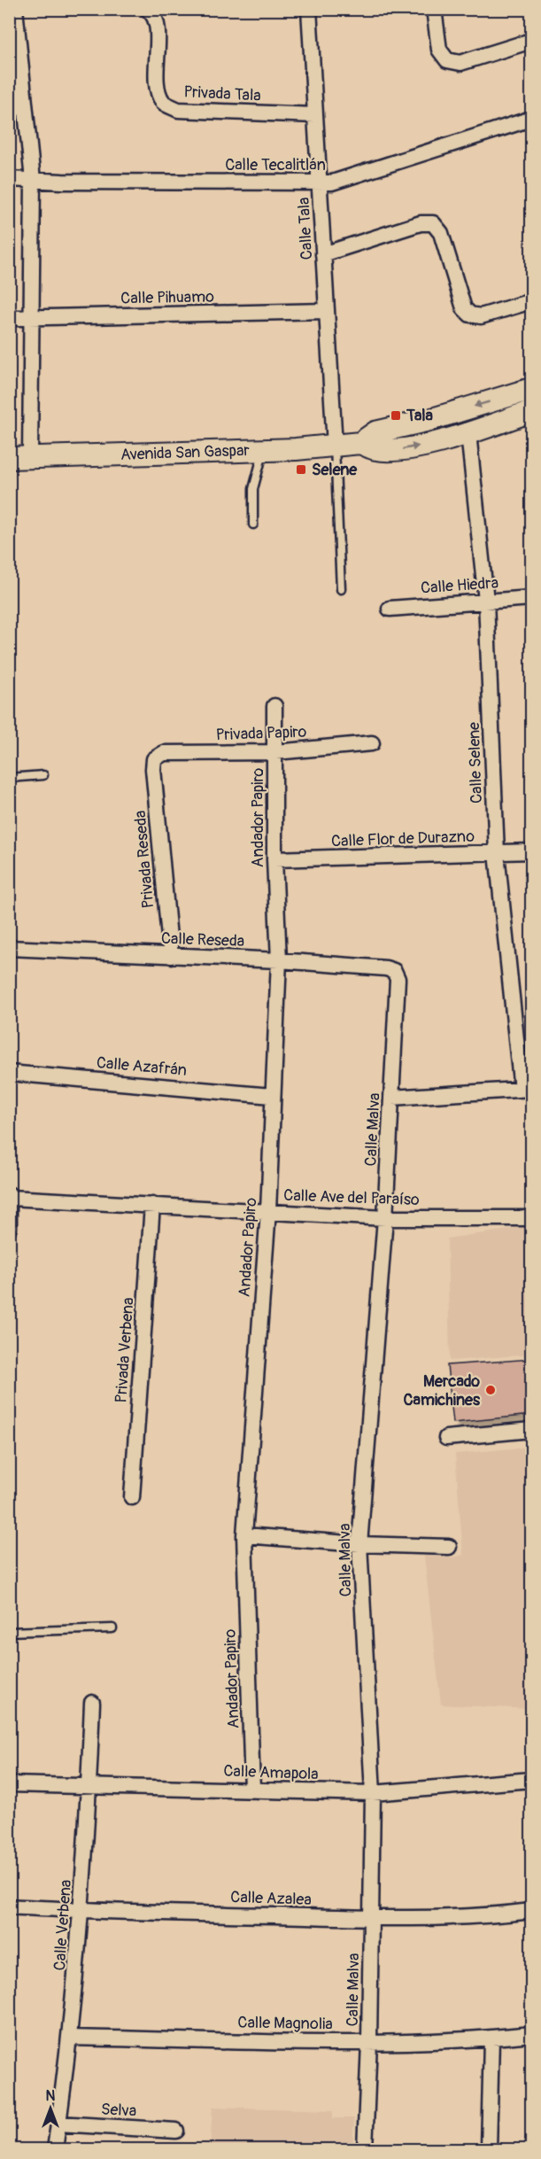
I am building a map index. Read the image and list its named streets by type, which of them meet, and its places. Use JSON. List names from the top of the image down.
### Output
{
  "streets": {
    "street": [
      "Privada Tala",
      "Calle Tecalitlán",
      "Calle Tala",
      "Calle Pihuamo",
      "Avenida San Gaspar",
      "Calle Hiedra",
      "Privada Papiro",
      "Calle Selene",
      "Andador Papiro",
      "Calle Flor de Durazno",
      "Privada Reseda",
      "Calle Reseda",
      "Calle Azafrán",
      "Calle Malva",
      "Calle Ave del Paraíso",
      "Privada Verbena",
      "Calle Amapola",
      "Calle Azalea",
      "Calle Verbena",
      "Calle Magnolia",
      "Selva"
    ]
  },
  "crossings": [
    ["Privada Tala", "Calle Tala"],
    ["Calle Tecalitlán", "Calle Tala"],
    ["Calle Tala", "Calle Pihuamo"],
    ["Calle Tala", "Avenida San Gaspar"],
    ["Avenida San Gaspar", "Calle Selene"],
    ["Calle Hiedra", "Calle Selene"],
    ["Privada Papiro", "Andador Papiro"],
    ["Privada Papiro", "Privada Reseda"],
    ["Calle Selene", "Calle Flor de Durazno"],
    ["Andador Papiro", "Calle Flor de Durazno"],
    ["Andador Papiro", "Calle Reseda"],
    ["Andador Papiro", "Calle Azafrán"],
    ["Andador Papiro", "Calle Ave del Paraíso"],
    ["Andador Papiro", "Calle Amapola"],
    ["Privada Reseda", "Calle Reseda"],
    ["Calle Reseda", "Calle Malva"],
    ["Calle Malva", "Calle Ave del Paraíso"],
    ["Calle Malva", "Calle Amapola"],
    ["Calle Malva", "Calle Azalea"],
    ["Calle Malva", "Calle Magnolia"],
    ["Calle Ave del Paraíso", "Privada Verbena"],
    ["Calle Amapola", "Calle Verbena"],
    ["Calle Azalea", "Calle Verbena"],
    ["Calle Verbena", "Calle Magnolia"],
    ["Calle Verbena", "Selva"]
  ],
  "places": {
    "transit": ["Tala", "Selene"],
    "other": ["Mercado Camichines"]
  },
  "north": "top"
}
